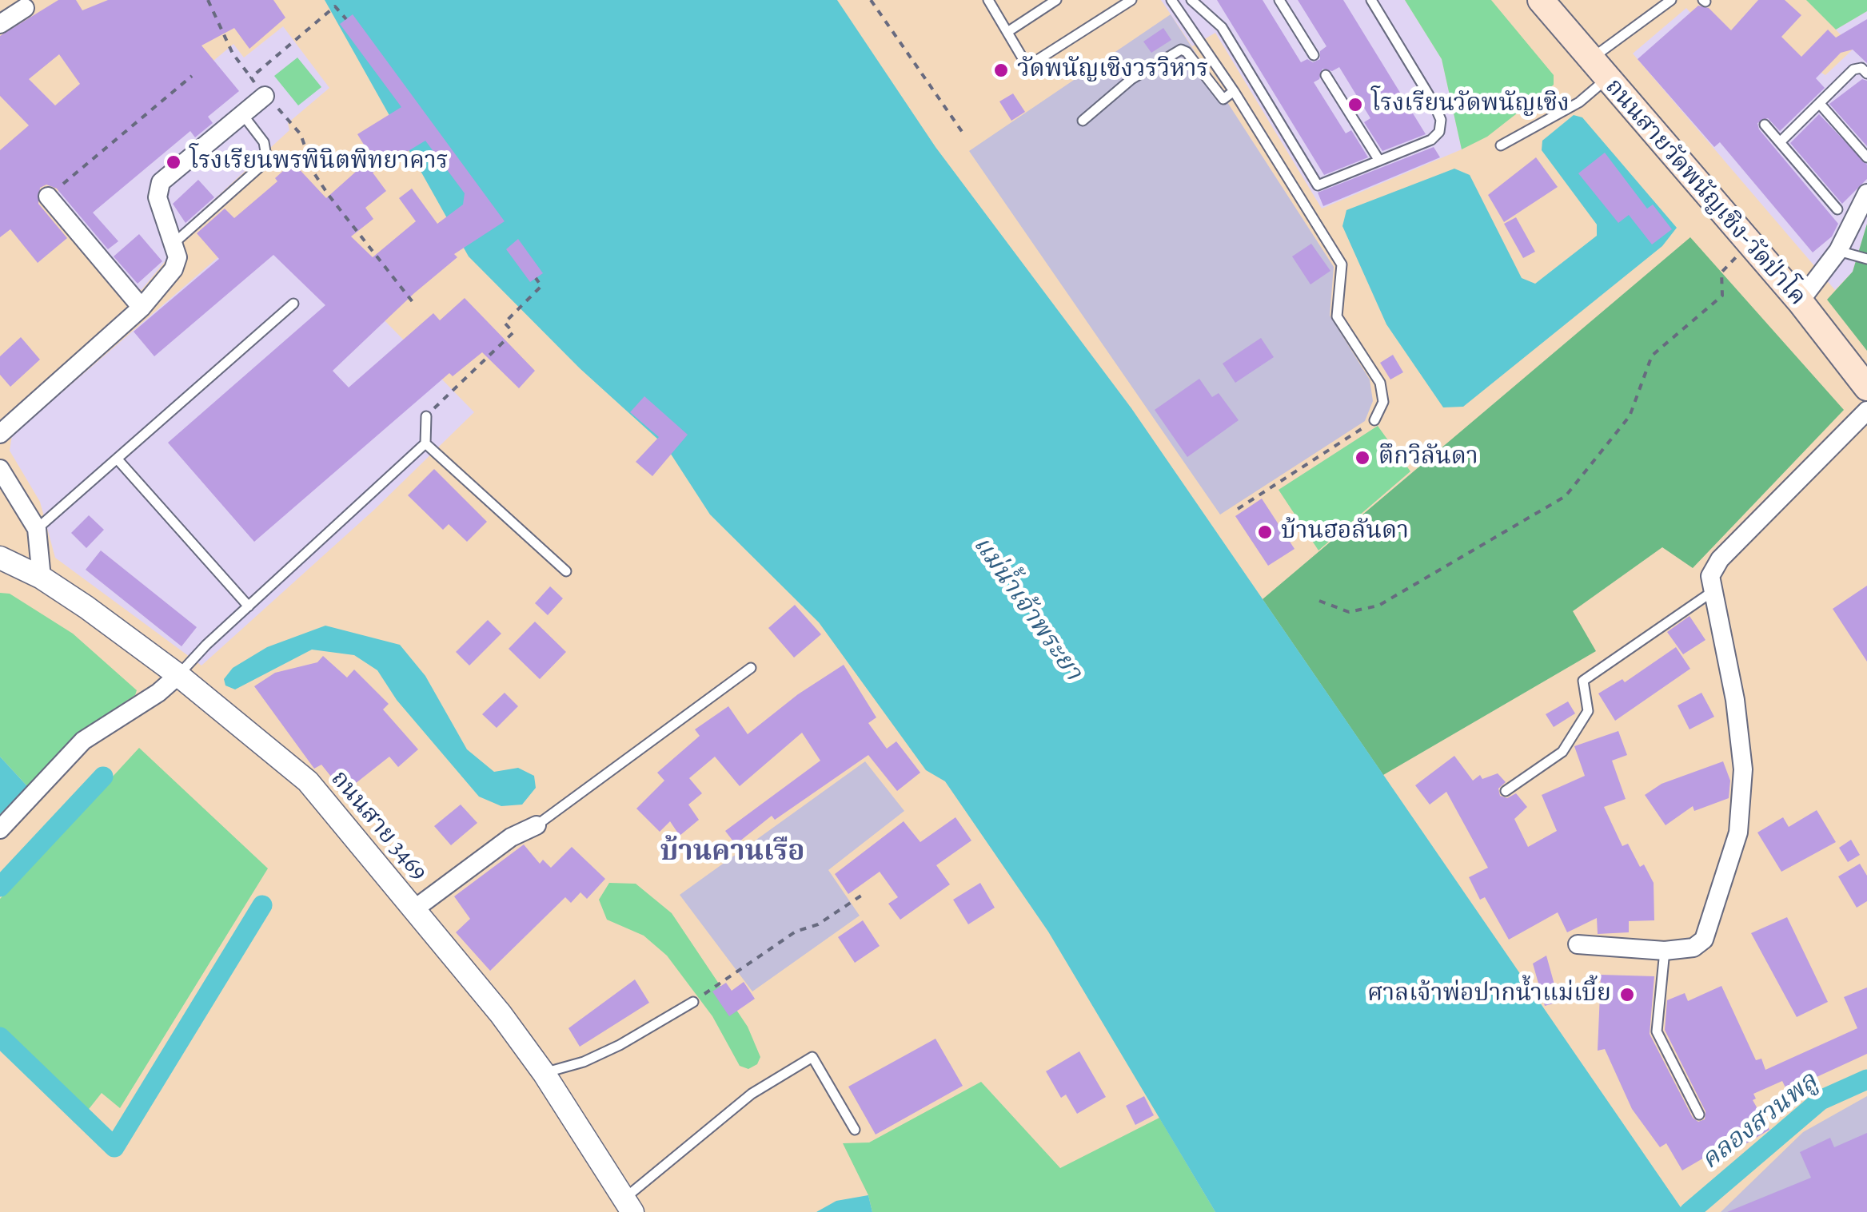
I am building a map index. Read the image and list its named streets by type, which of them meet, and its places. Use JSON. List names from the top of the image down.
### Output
{
  "streets": {
    "main road": ["ถนนสายวัดพนัญเชิง-วัดป่าโค"],
    "street": ["ถนนสาย 3469"]
  },
  "districts": ["บ้านคานเรือ"],
  "water": ["แม่น้ำเจ้าพระยา", "คลองสวนพลู"],
  "places": [
    "วัดพนัญเชิงวรวิหาร",
    "โรงเรียนวัดพนัญเชิง",
    "โรงเรียนพรพินิตพิทยาคาร",
    "ตึกวิลันดา",
    "บ้านฮอลันดา",
    "ศาลเจ้าพ่อปากน้ำแม่เบี้ย"
  ]
}
